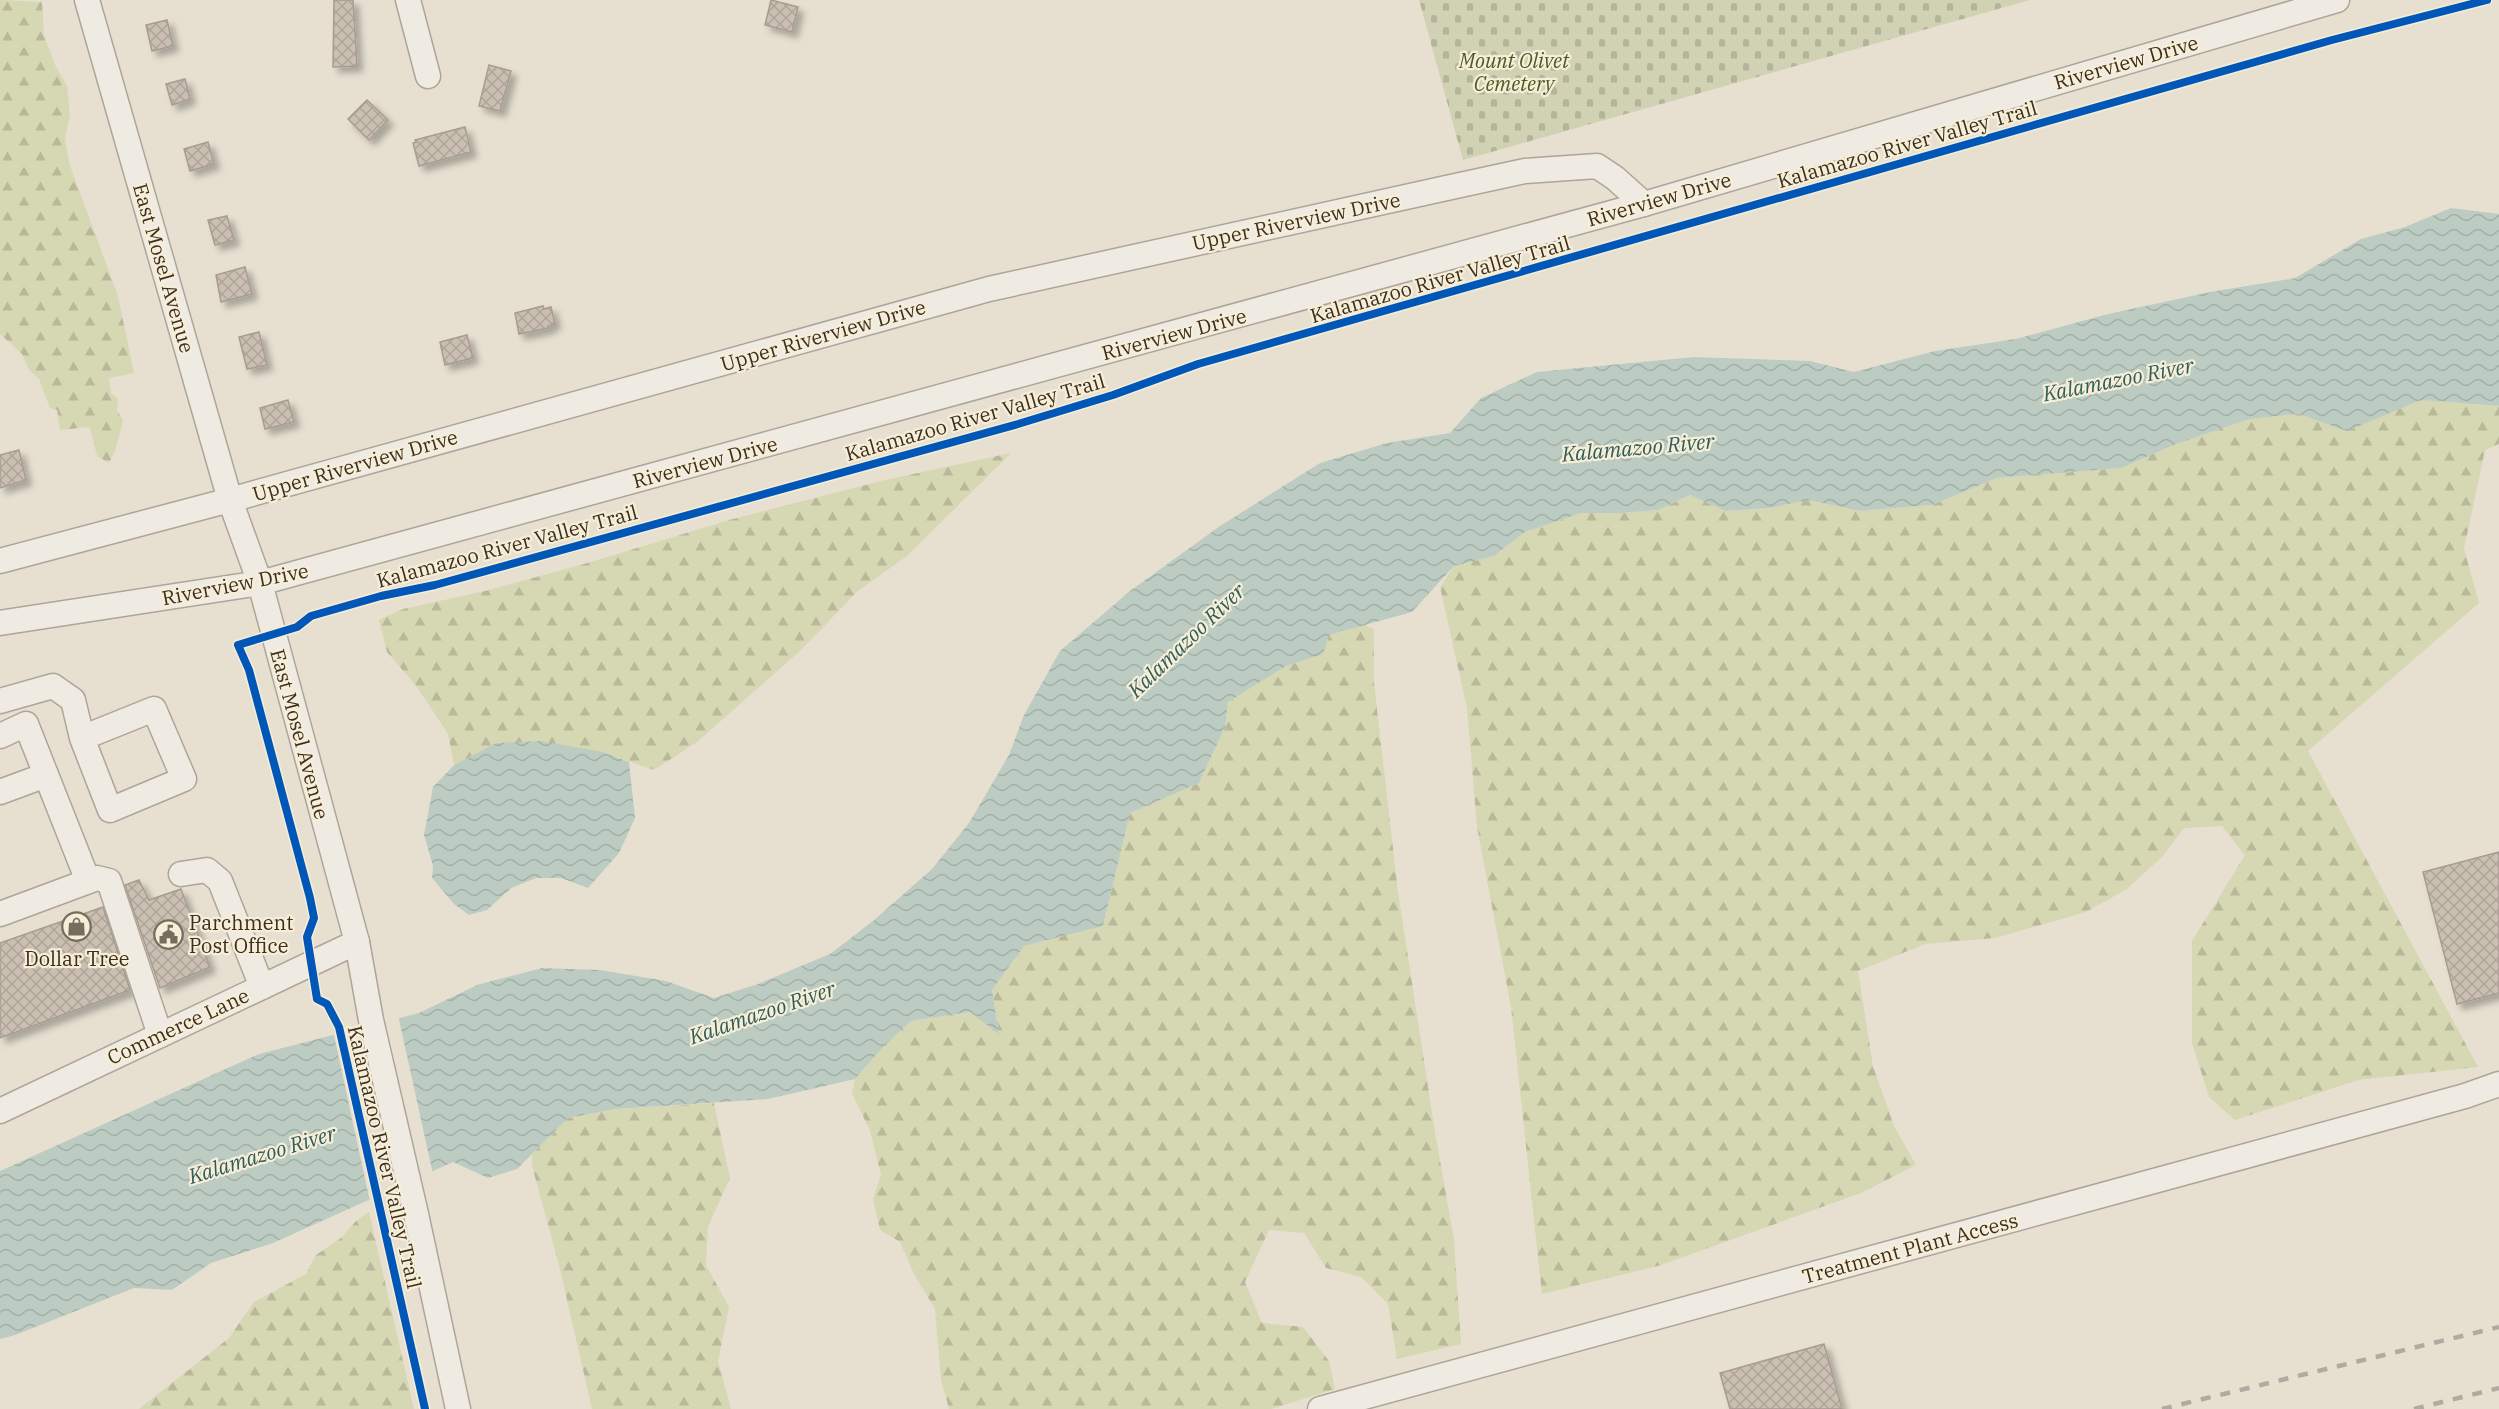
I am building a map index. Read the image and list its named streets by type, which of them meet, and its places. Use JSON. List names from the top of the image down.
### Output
{
  "streets": {
    "street": [
      "Riverview Drive",
      "Upper Riverview Drive",
      "East Mosel Avenue",
      "Commerce Lane",
      "Treatment Plant Access"
    ],
    "cycle path": ["Kalamazoo River Valley Trail"]
  },
  "crossings": [
    ["Riverview Drive", "Upper Riverview Drive"],
    ["Riverview Drive", "East Mosel Avenue"],
    ["Upper Riverview Drive", "East Mosel Avenue"],
    ["East Mosel Avenue", "Commerce Lane"]
  ],
  "water": ["Kalamazoo River"],
  "parks": ["Mount Olivet Cemetery"],
  "places": {
    "shop": ["Dollar Tree"],
    "public building": ["Parchment Post Office"]
  }
}
